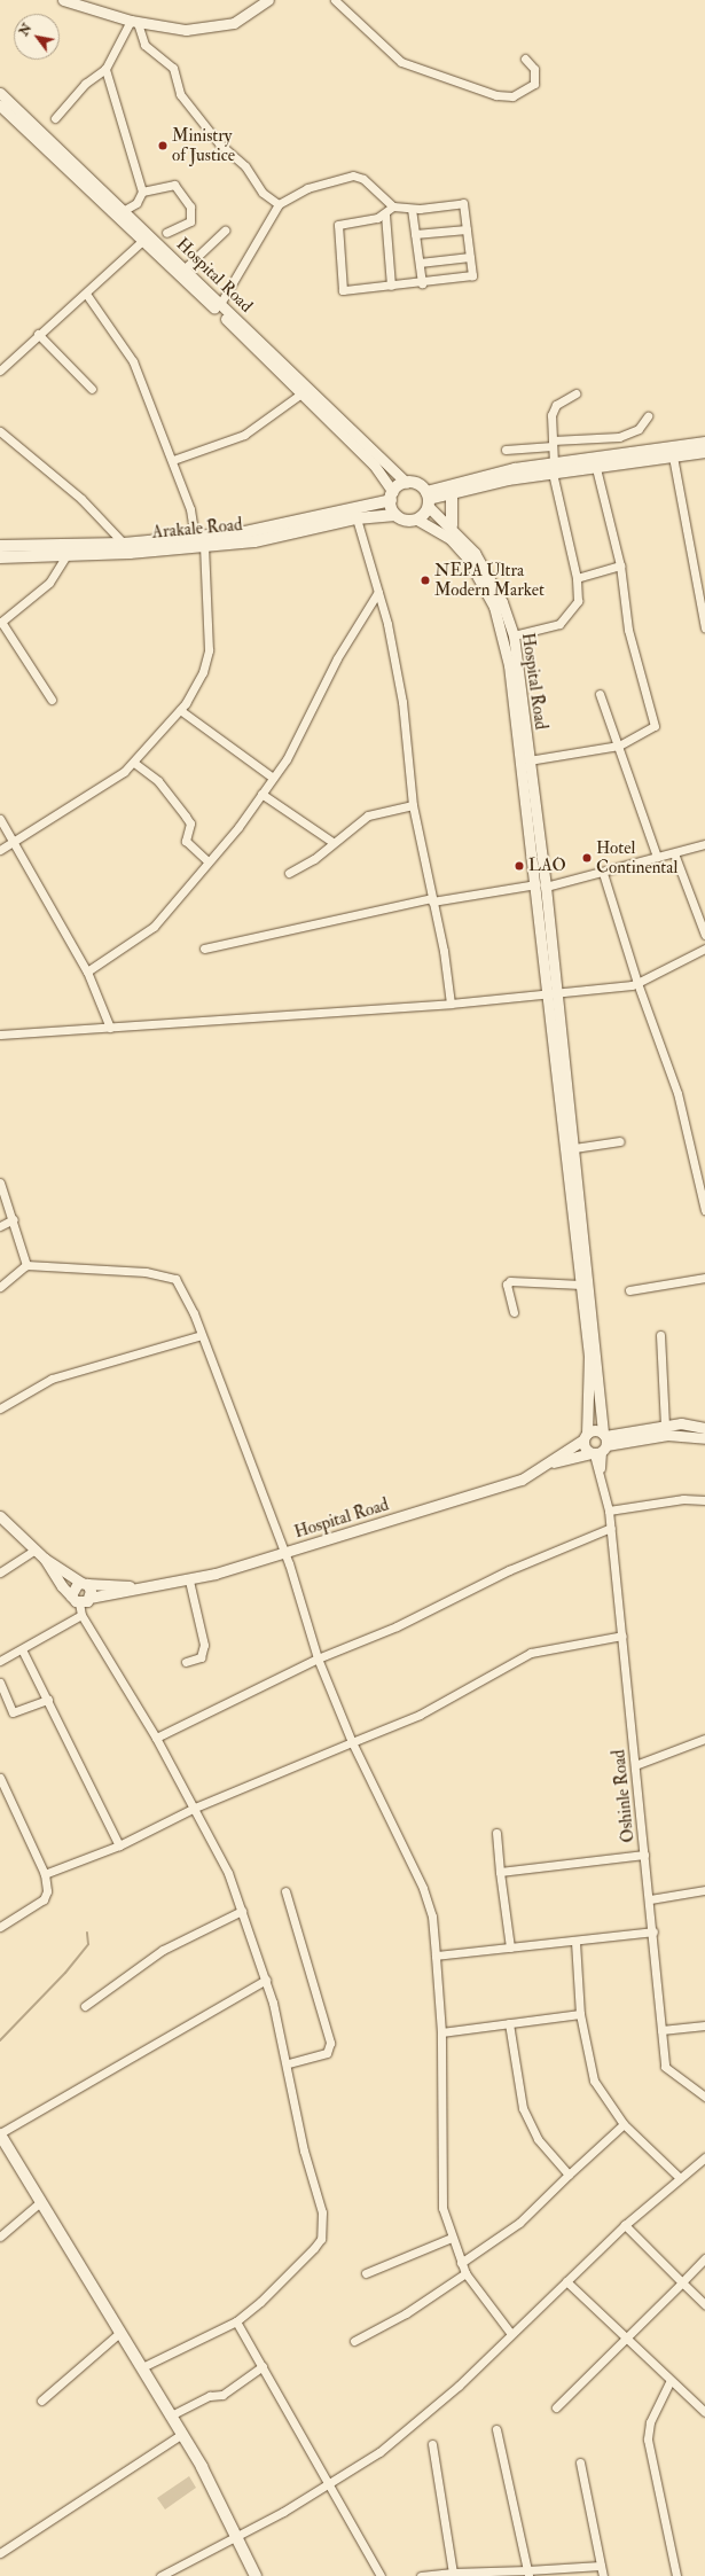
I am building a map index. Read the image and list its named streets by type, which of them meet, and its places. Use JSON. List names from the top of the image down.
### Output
{
  "streets": {
    "main road": ["Arakale Road"],
    "street": ["Hospital Road", "Oshinle Road"]
  },
  "crossings": [
    ["Hospital Road", "Arakale Road"]
  ],
  "places": [
    "Ministry of Justice",
    "NEPA Ultra Modern Market",
    "Hotel Continental",
    "LAO"
  ],
  "north": "top left"
}
